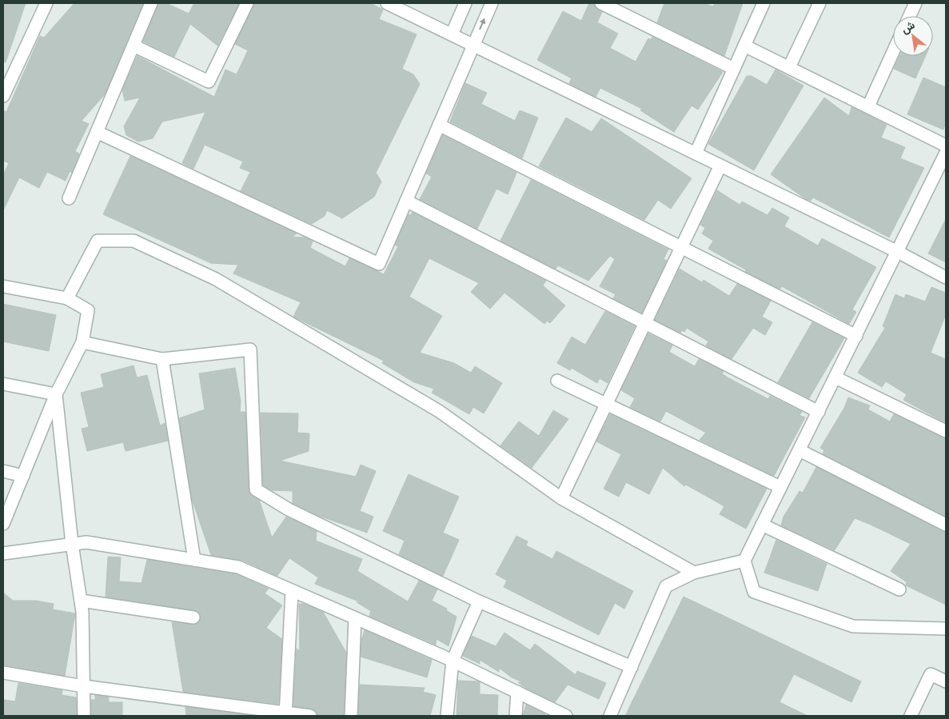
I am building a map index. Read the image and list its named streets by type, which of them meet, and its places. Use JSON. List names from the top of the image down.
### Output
{
  "north": "top left"
}
